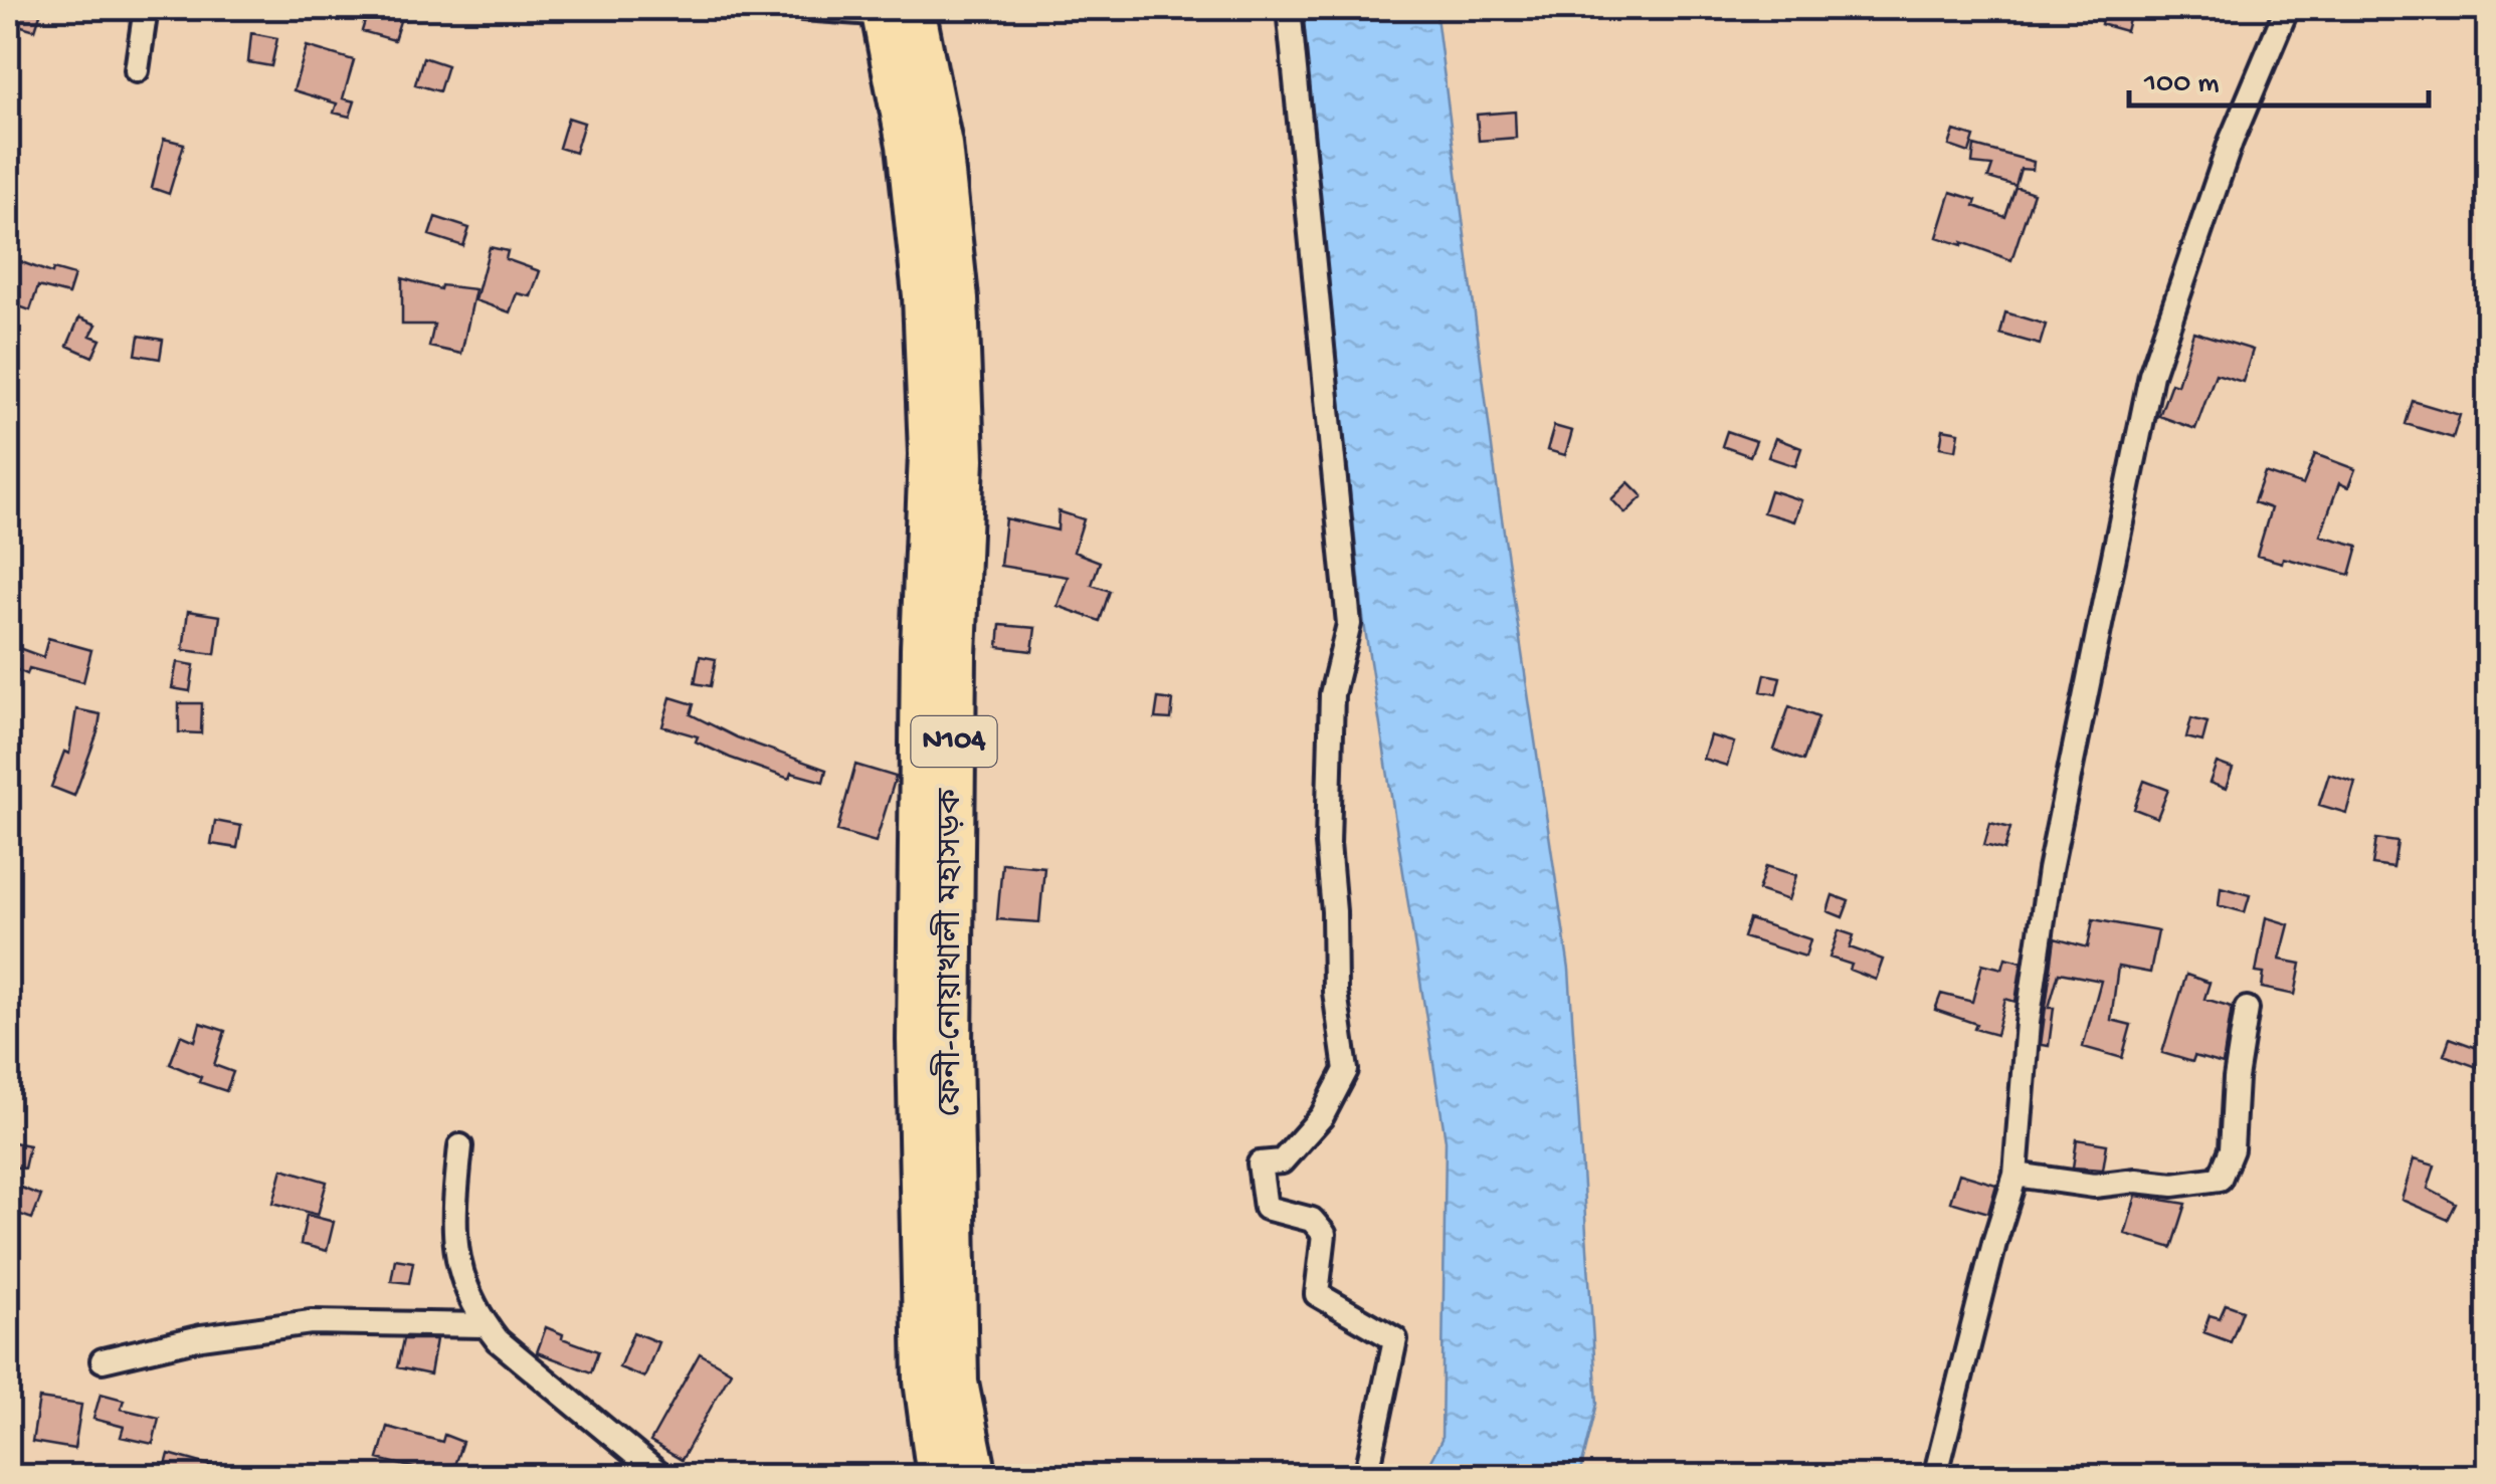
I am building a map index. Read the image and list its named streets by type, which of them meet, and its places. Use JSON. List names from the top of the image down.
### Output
{
  "streets": {
    "highway": ["N104", "ফেনী-নোয়াখালী মহাসড়ক"]
  },
  "scale_bar": "100 m"
}
